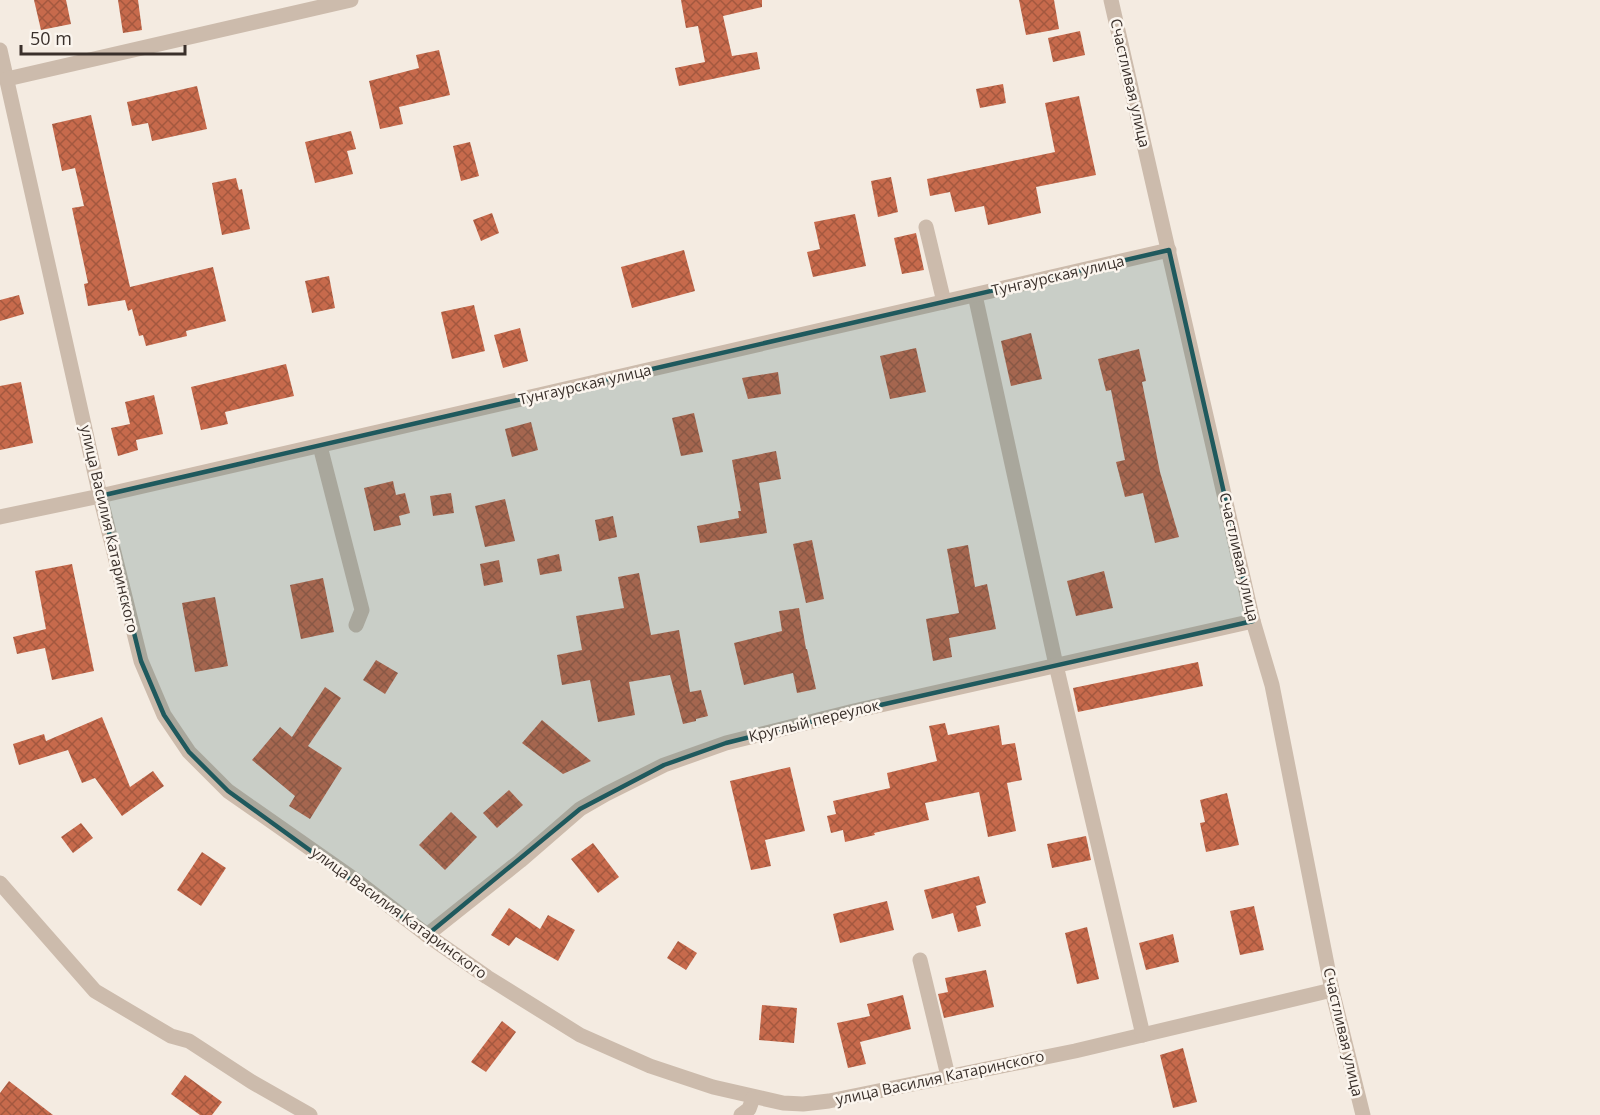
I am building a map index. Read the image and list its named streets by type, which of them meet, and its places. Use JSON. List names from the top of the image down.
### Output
{
  "streets": {
    "street": [
      "Счастливая улица",
      "Тунгаурская улица",
      "улица Василия Катаринского",
      "Круглый переулок"
    ]
  },
  "crossings": [
    ["Счастливая улица", "Тунгаурская улица"],
    ["Счастливая улица", "улица Василия Катаринского"],
    ["Счастливая улица", "Круглый переулок"],
    ["Тунгаурская улица", "улица Василия Катаринского"],
    ["улица Василия Катаринского", "Круглый переулок"]
  ],
  "scale_bar": "50 m"
}
